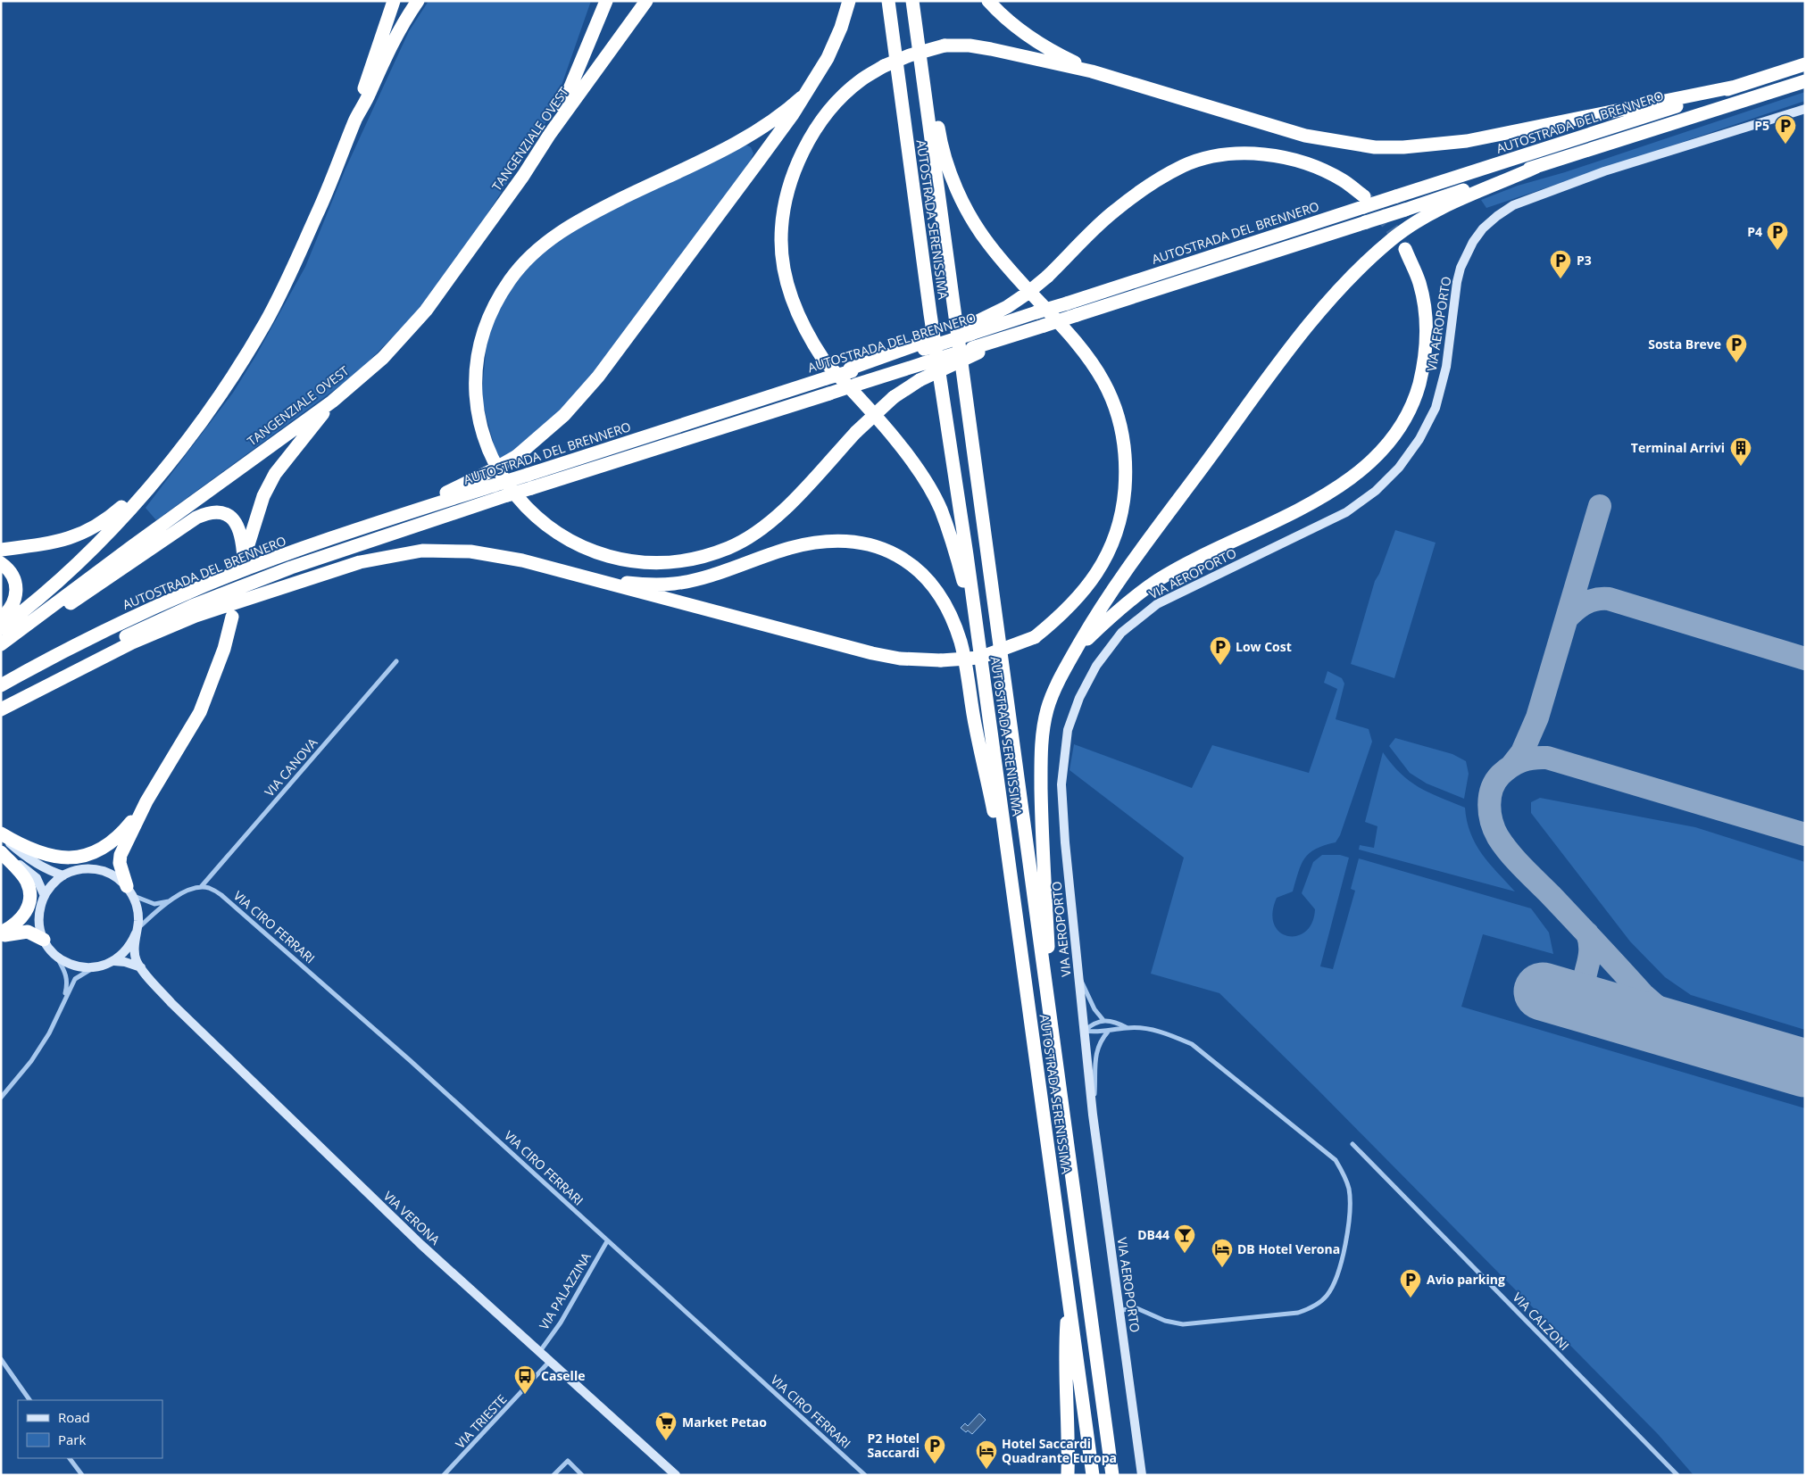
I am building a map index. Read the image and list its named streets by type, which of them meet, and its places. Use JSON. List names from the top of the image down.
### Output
{
  "streets": {
    "highway": ["AUTOSTRADA DEL BRENNERO", "TANGENZIALE OVEST", "AUTOSTRADA SERENISSIMA"],
    "street": [
      "VIA AEROPORTO",
      "VIA CANOVA",
      "VIA CIRO FERRARI",
      "VIA VERONA",
      "VIA PALAZZINA",
      "VIA CALZONI",
      "VIA TRIESTE"
    ]
  },
  "crossings": [
    ["VIA CANOVA", "VIA CIRO FERRARI"],
    ["VIA CIRO FERRARI", "VIA PALAZZINA"],
    ["VIA VERONA", "VIA PALAZZINA"],
    ["VIA VERONA", "VIA TRIESTE"]
  ],
  "places": {
    "parking": [
      "P5",
      "P4",
      "P3",
      "Sosta Breve",
      "Low Cost",
      "Avio parking",
      "P2 Hotel Saccardi"
    ],
    "building": ["Terminal Arrivi"],
    "bar": ["DB44"],
    "hotel": ["DB Hotel Verona", "Hotel Saccardi Quadrante Europa"],
    "bus stop": ["Caselle"],
    "supermarket": ["Market Petao"]
  },
  "legend": ["Road", "Park"]
}
